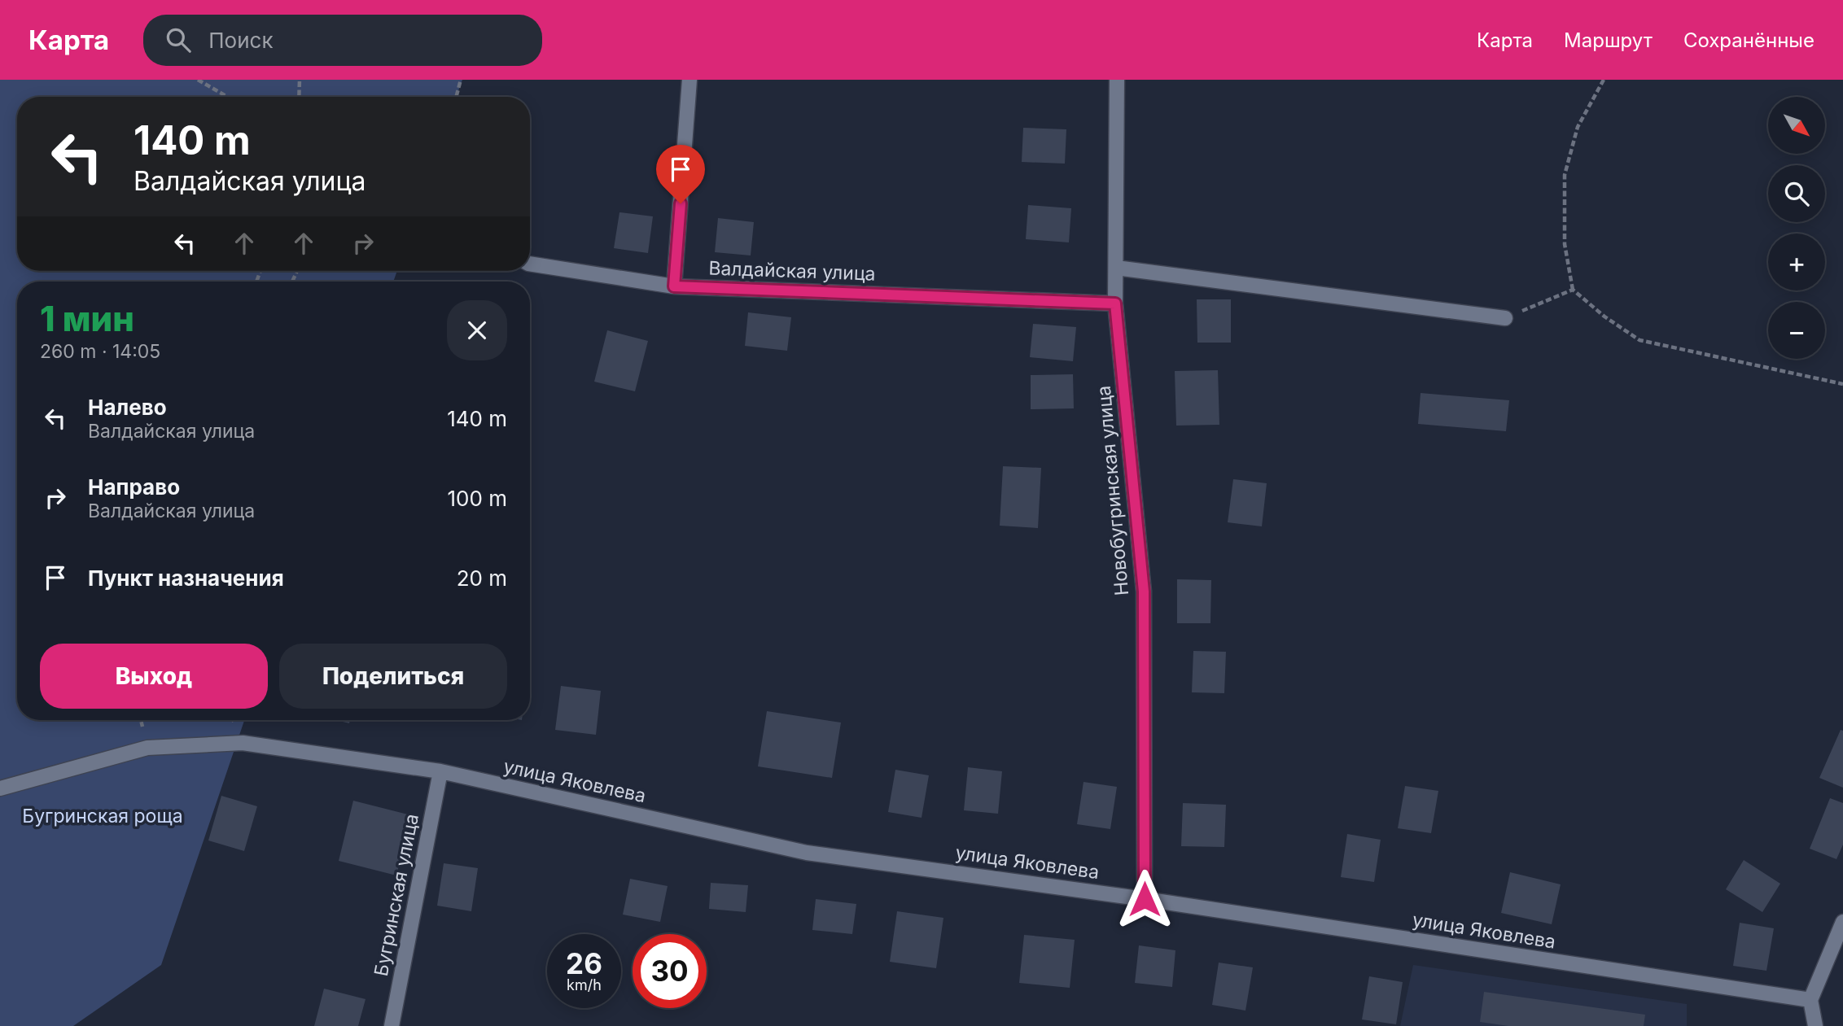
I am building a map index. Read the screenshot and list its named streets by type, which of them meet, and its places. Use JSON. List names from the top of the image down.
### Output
{
  "streets": {
    "street": [
      "Валдайская улица",
      "Новобугринская улица",
      "улица Яковлева",
      "Бугринская улица"
    ]
  },
  "crossings": [
    ["Валдайская улица", "Новобугринская улица"],
    ["Новобугринская улица", "улица Яковлева"],
    ["улица Яковлева", "Бугринская улица"]
  ],
  "parks": ["Бугринская роща"],
  "north": "bottom right",
  "page": {
    "header": "Карта",
    "search": "Поиск",
    "nav": ["Карта", "Маршрут", "Сохранённые"],
    "map_buttons": ["+", "−"],
    "turn": ["140 m", "Валдайская улица"],
    "heading": ["1 мин", "260 m · 14:05"],
    "list": [
      {
        "name": "Налево",
        "note": "Валдайская улица",
        "value": "140 m"
      },
      {
        "name": "Направо",
        "note": "Валдайская улица",
        "value": "100 m"
      },
      {
        "name": "Пункт назначения",
        "value": "20 m"
      }
    ],
    "buttons": ["Выход", "Поделиться"],
    "speed": "26 km/h",
    "limit": "30"
  }
}
